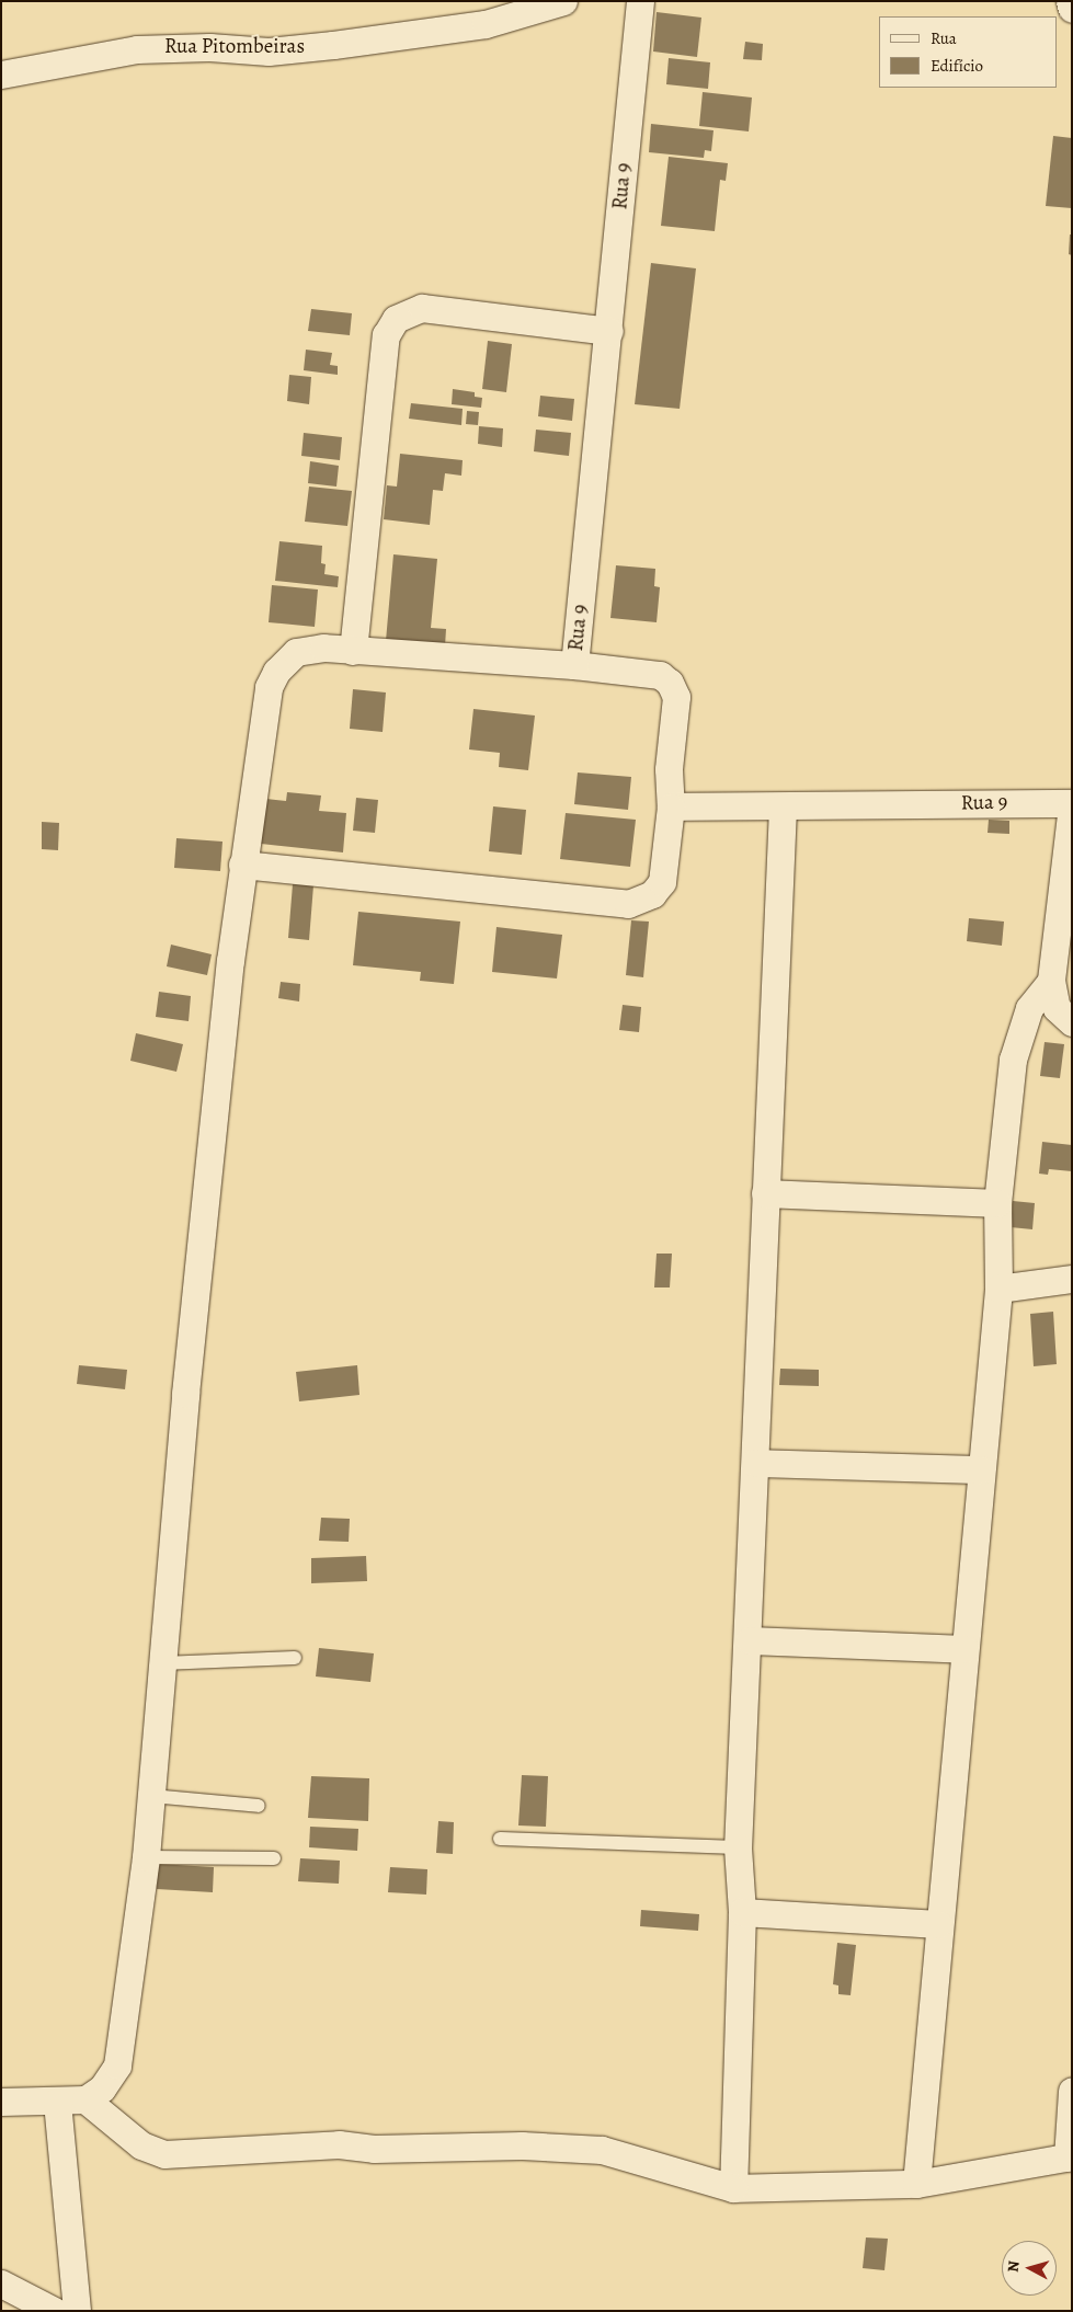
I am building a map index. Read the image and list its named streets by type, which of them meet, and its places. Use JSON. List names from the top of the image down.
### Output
{
  "streets": {
    "street": ["Rua Pitombeiras", "Rua 9"]
  },
  "legend": ["Rua", "Edifício"],
  "north": "left"
}
